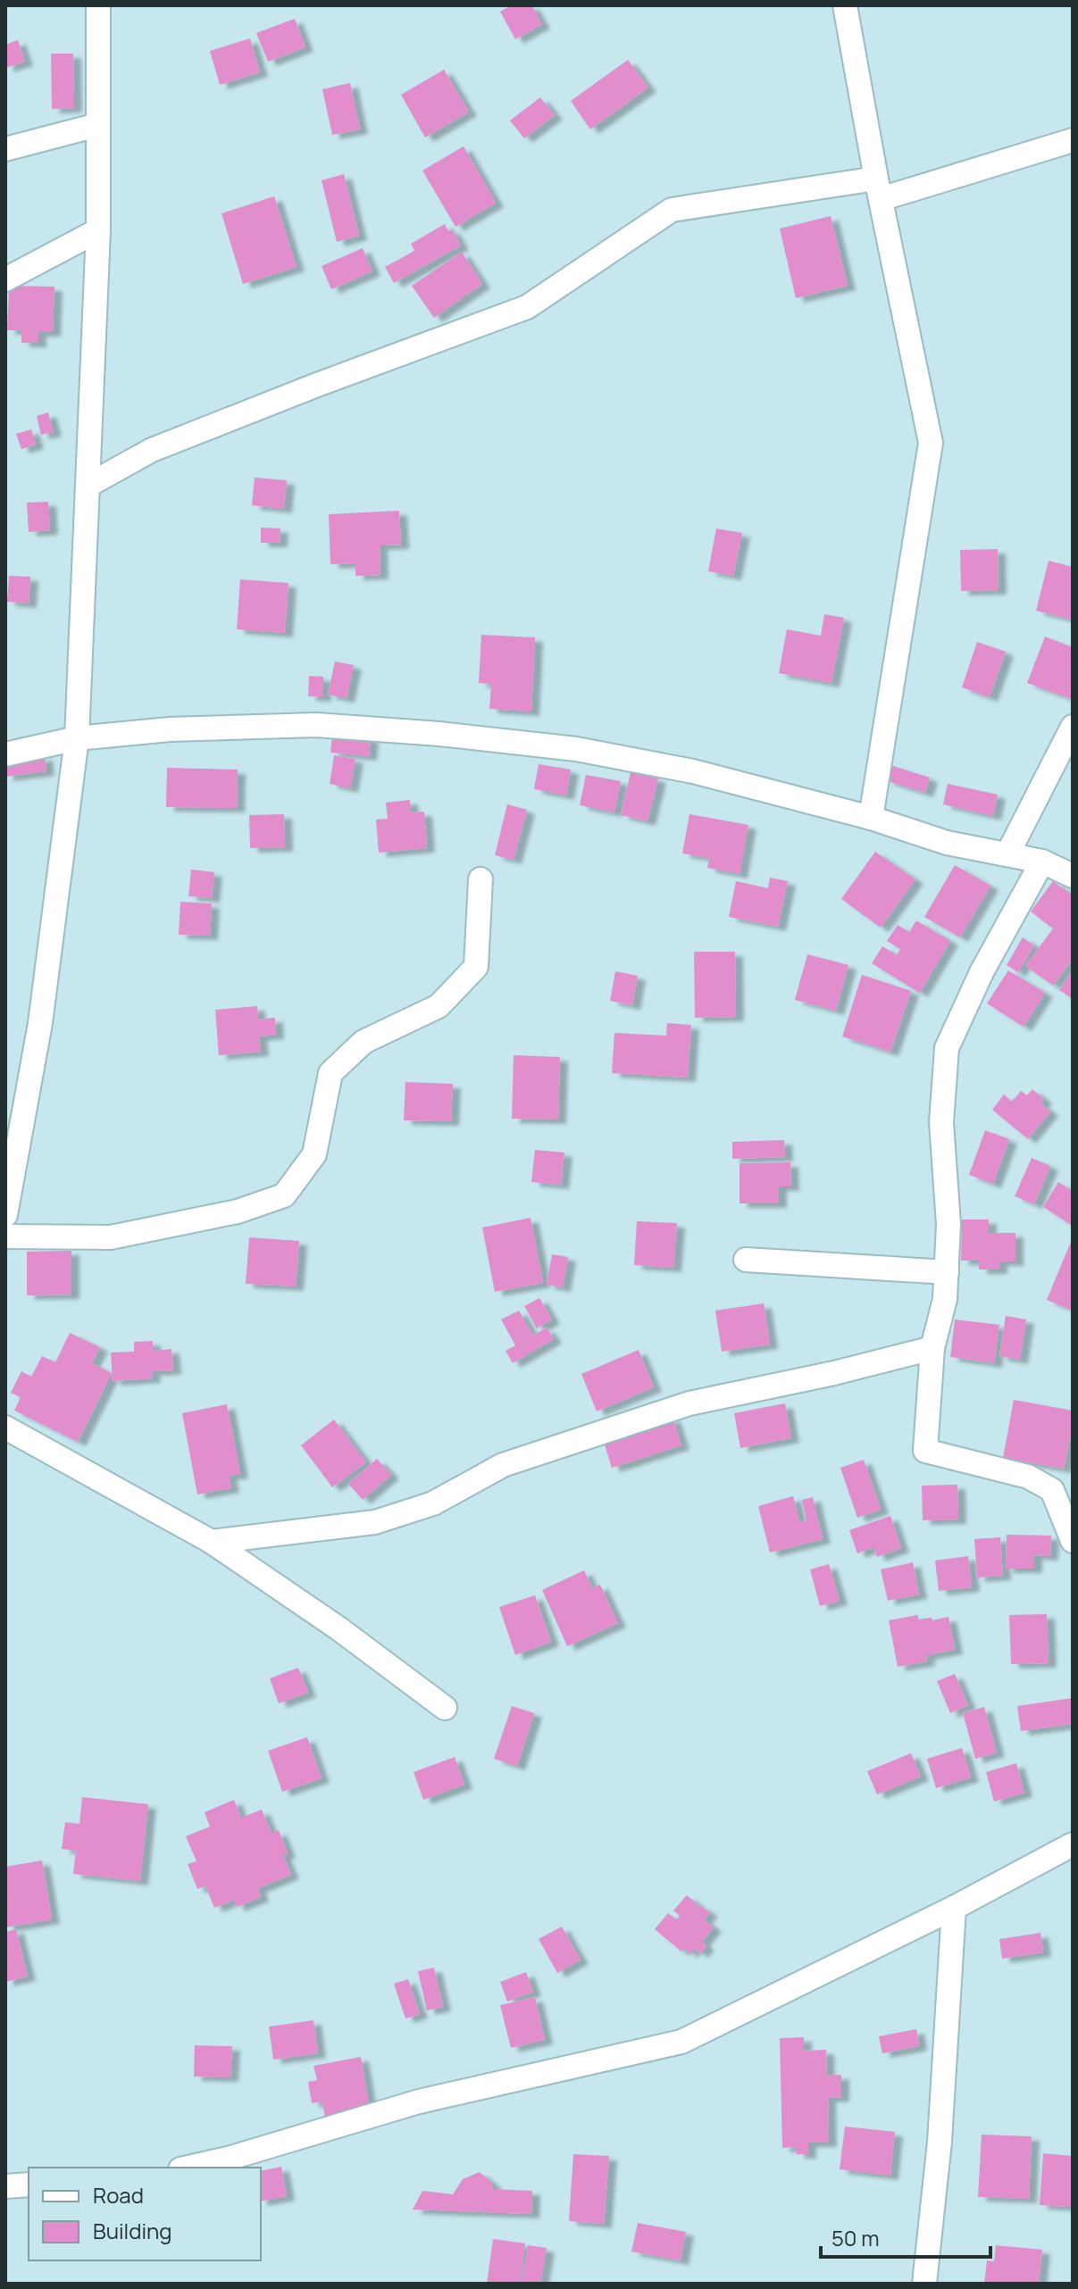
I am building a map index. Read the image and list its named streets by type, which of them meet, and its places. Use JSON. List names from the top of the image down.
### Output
{
  "legend": ["Road", "Building"],
  "scale_bar": "50 m"
}
